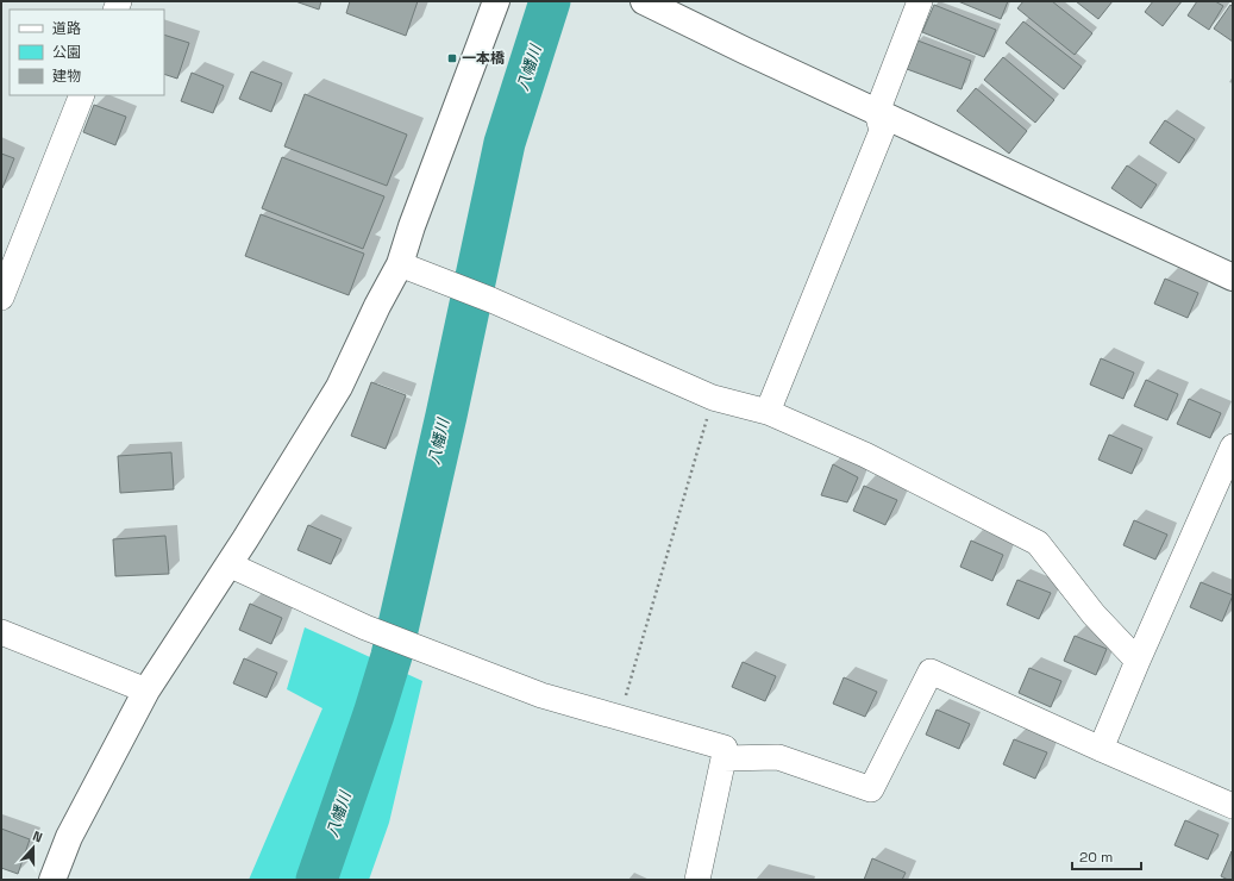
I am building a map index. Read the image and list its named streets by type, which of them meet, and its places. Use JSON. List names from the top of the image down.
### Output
{
  "water": ["八幡川"],
  "places": {
    "transit": ["一本橋"]
  },
  "legend": ["道路", "公園", "建物"],
  "scale_bar": "20 m",
  "north": "top"
}
